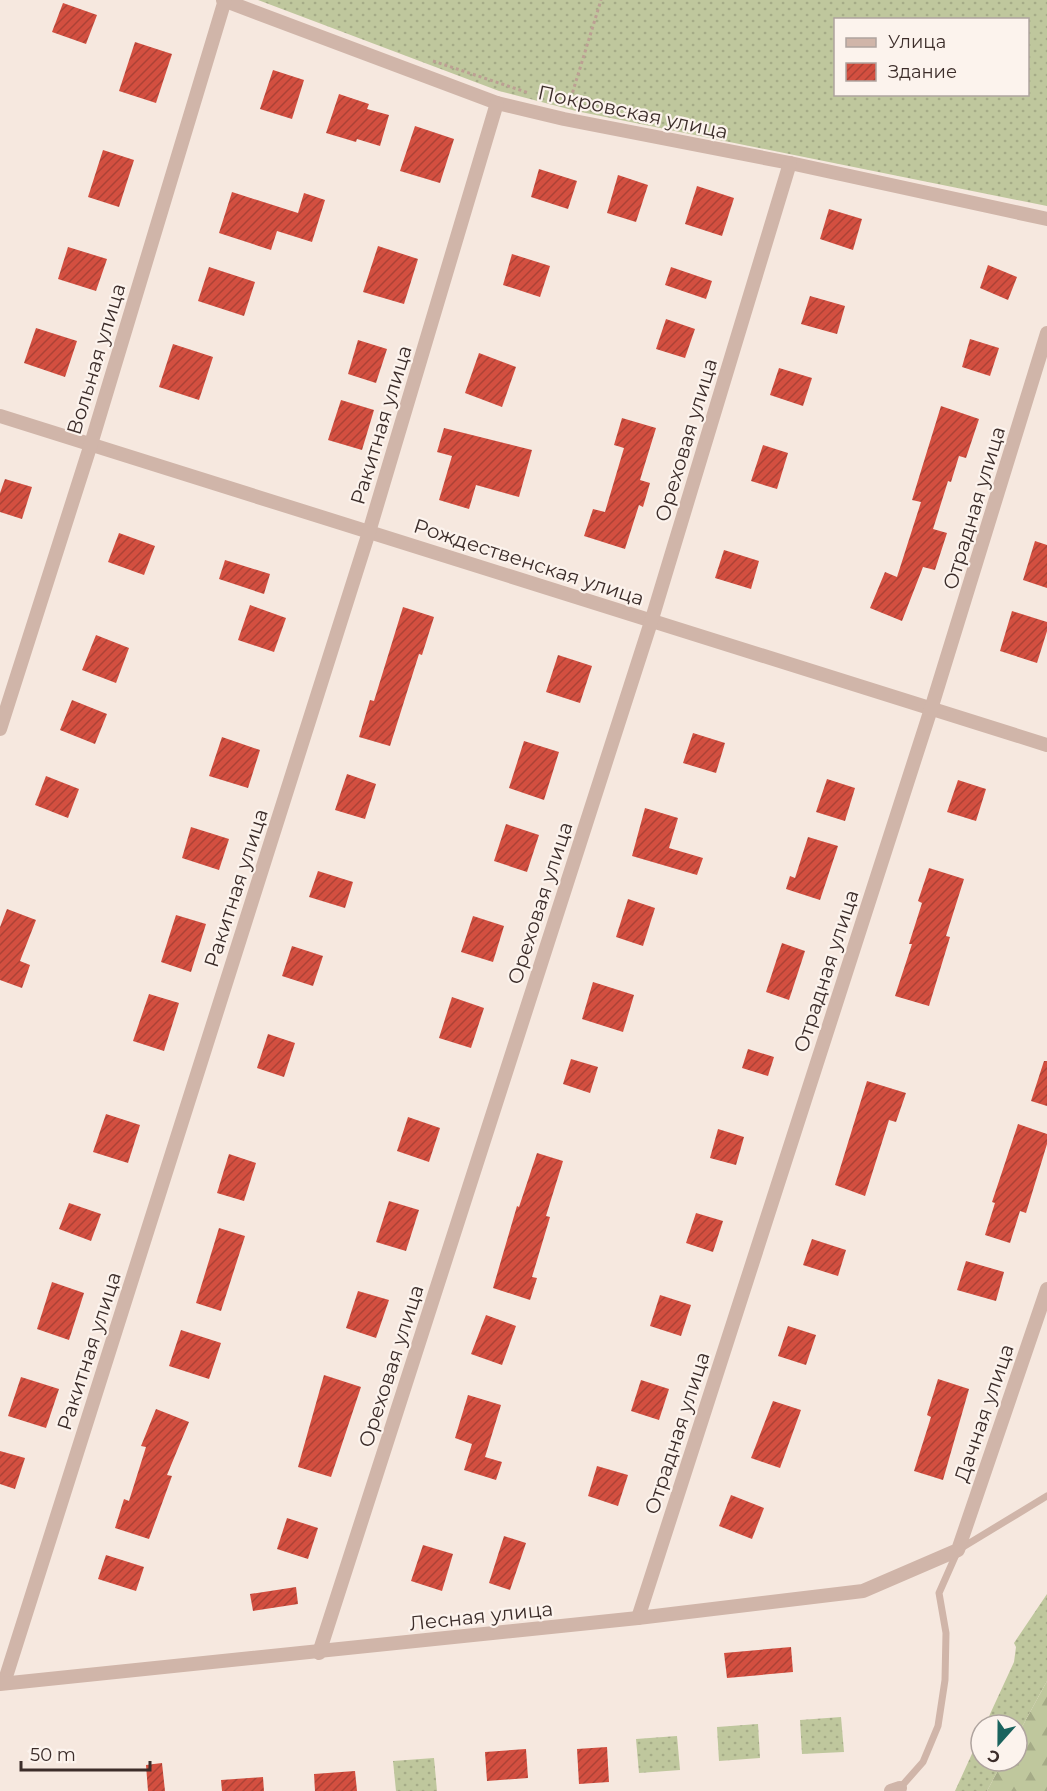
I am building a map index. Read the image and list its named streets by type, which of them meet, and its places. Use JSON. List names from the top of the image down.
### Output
{
  "streets": {
    "street": [
      "Покровская улица",
      "Вольная улица",
      "Ракитная улица",
      "Ореховая улица",
      "Отрадная улица",
      "Рождественская улица",
      "Дачная улица",
      "Лесная улица"
    ]
  },
  "crossings": [
    ["Покровская улица", "Вольная улица"],
    ["Покровская улица", "Ракитная улица"],
    ["Покровская улица", "Ореховая улица"],
    ["Вольная улица", "Рождественская улица"],
    ["Ракитная улица", "Рождественская улица"],
    ["Ракитная улица", "Лесная улица"],
    ["Ореховая улица", "Рождественская улица"],
    ["Ореховая улица", "Лесная улица"],
    ["Отрадная улица", "Рождественская улица"],
    ["Отрадная улица", "Лесная улица"],
    ["Дачная улица", "Лесная улица"]
  ],
  "legend": ["Улица", "Здание"],
  "scale_bar": "50 m",
  "north": "bottom"
}
